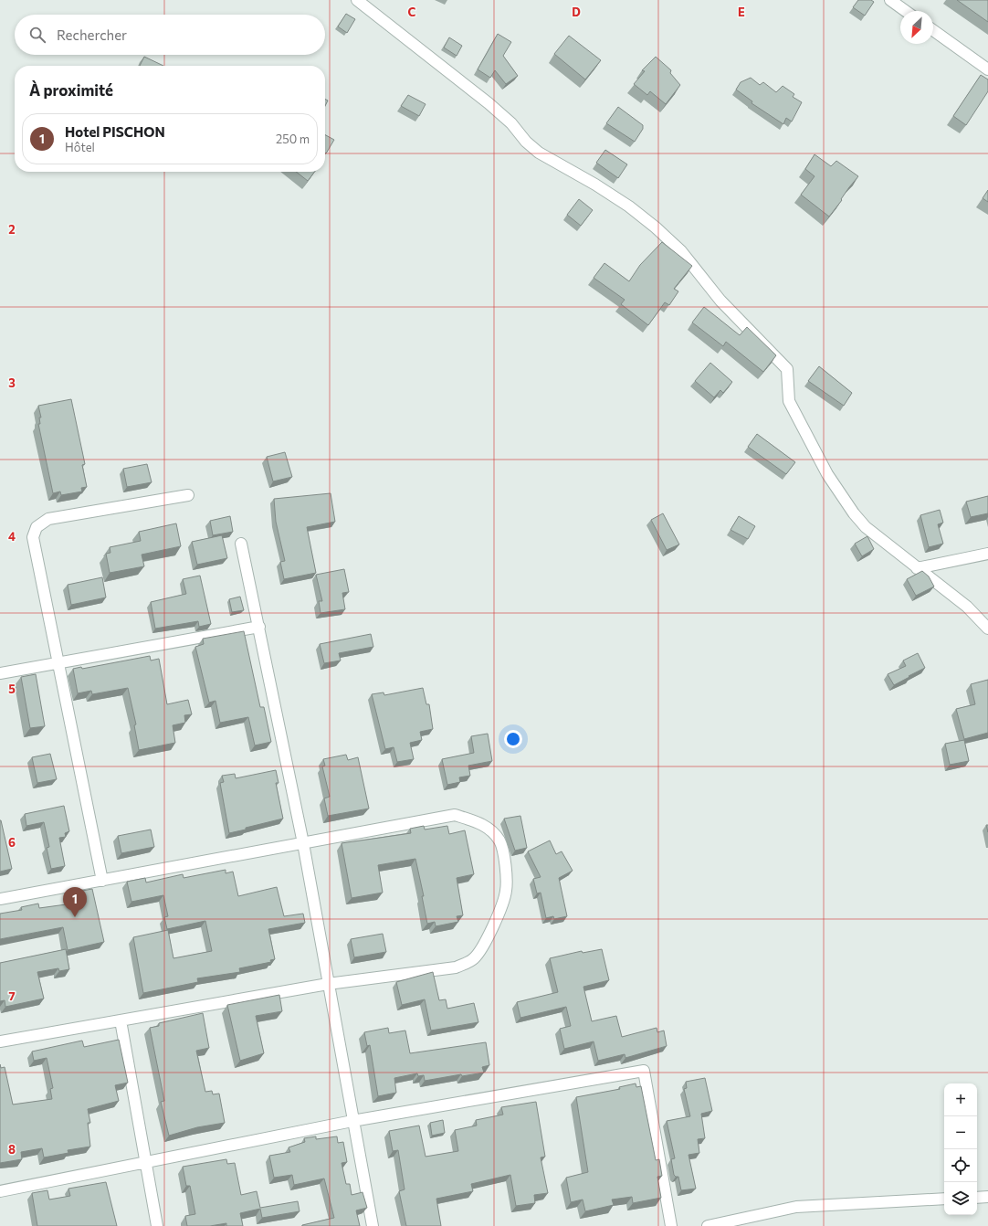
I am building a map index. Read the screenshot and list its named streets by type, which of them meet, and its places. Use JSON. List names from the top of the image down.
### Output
{
  "north": "bottom left",
  "page": {
    "search": "Rechercher",
    "heading": "À proximité",
    "list": [
      {
        "mark": "1",
        "name": "Hotel PISCHON",
        "note": "Hôtel",
        "value": "250 m"
      }
    ],
    "pins": "1",
    "map_buttons": ["+", "−"]
  },
  "grid": {
    "columns": ["C", "D", "E"],
    "rows": [
      "2",
      "3",
      "4",
      "5",
      "6",
      "7",
      "8"
    ]
  }
}
